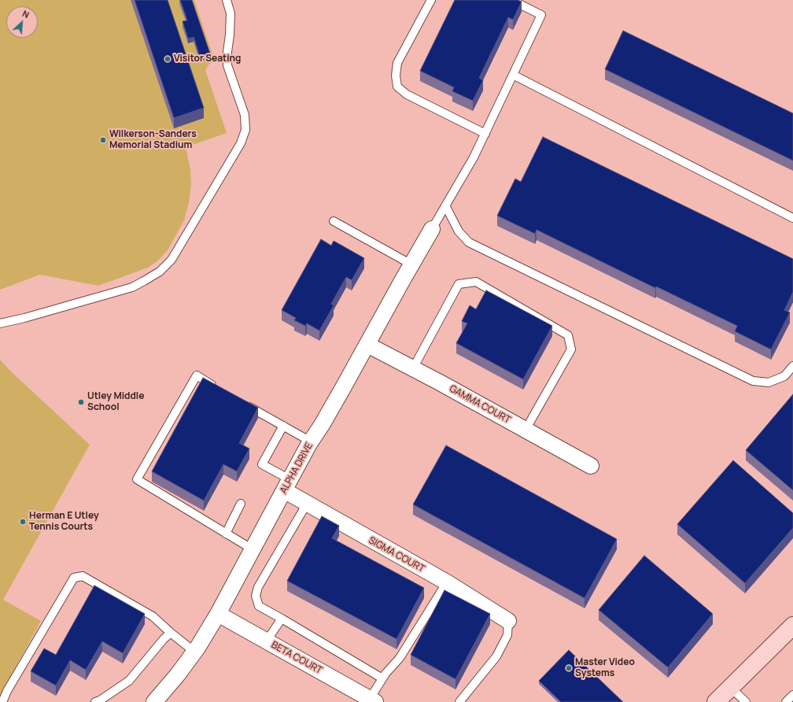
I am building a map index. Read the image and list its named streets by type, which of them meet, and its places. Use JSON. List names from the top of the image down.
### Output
{
  "streets": {
    "street": [
      "GAMMA COURT",
      "ALPHA DRIVE",
      "SIGMA COURT",
      "BETA COURT"
    ]
  },
  "crossings": [
    ["GAMMA COURT", "ALPHA DRIVE"],
    ["ALPHA DRIVE", "SIGMA COURT"],
    ["ALPHA DRIVE", "BETA COURT"]
  ],
  "places": [
    "Visitor Seating",
    "Wilkerson-Sanders Memorial Stadium",
    "Utley Middle School",
    "Herman E Utley Tennis Courts",
    "Master Video Systems"
  ],
  "north": "top right"
}
